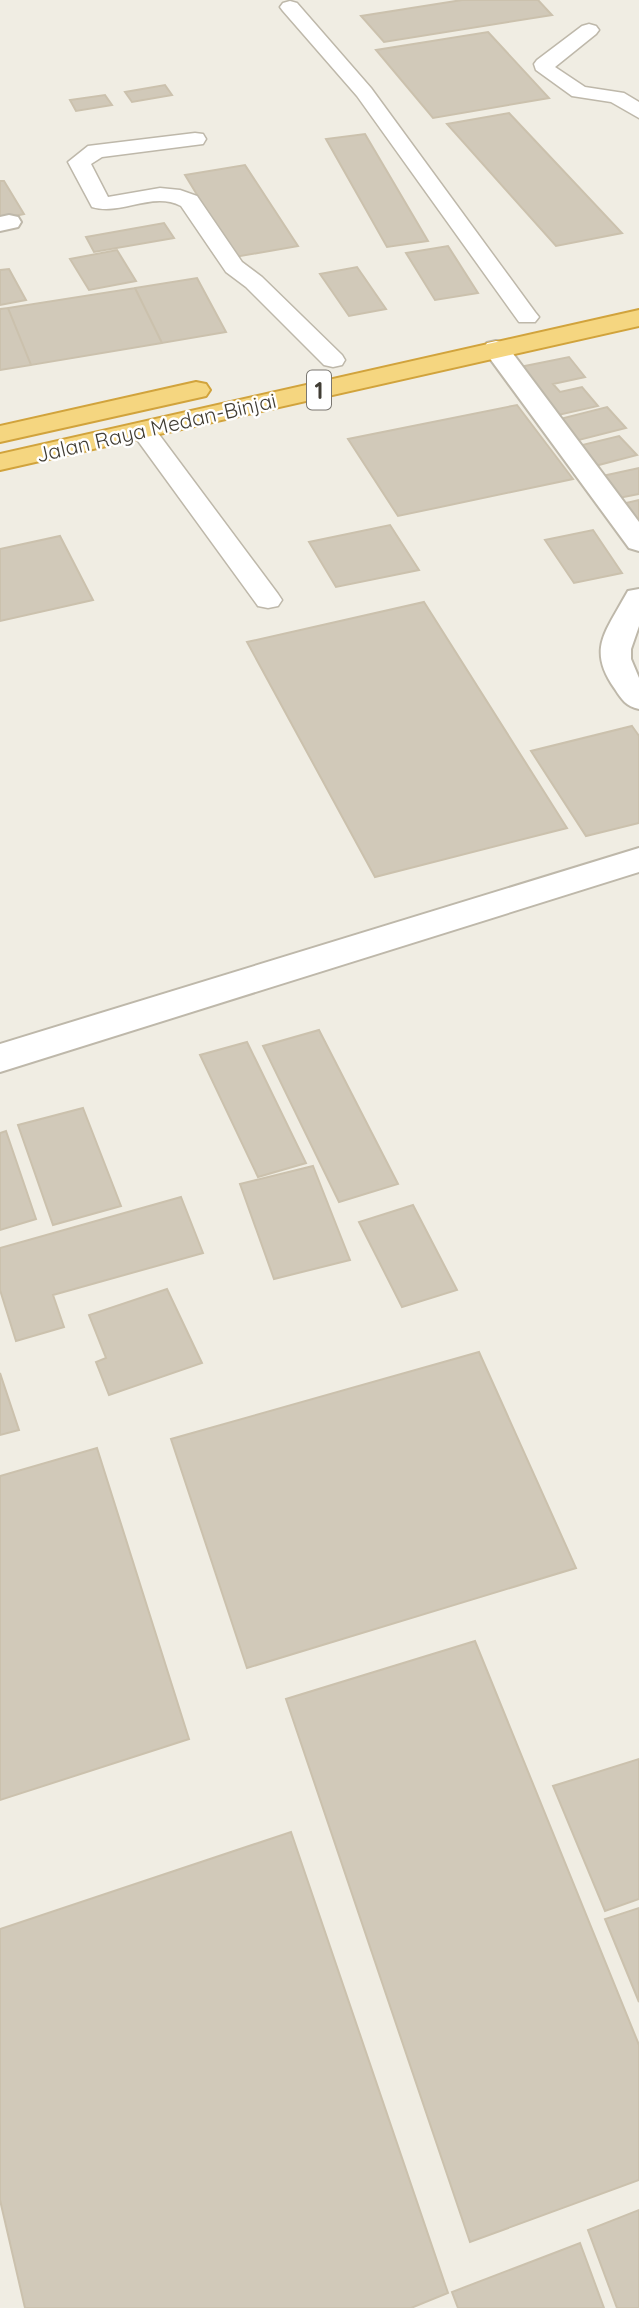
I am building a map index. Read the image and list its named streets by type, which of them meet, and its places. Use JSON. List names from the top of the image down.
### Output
{
  "streets": {
    "highway": ["1", "Jalan Raya Medan-Binjai"]
  }
}
